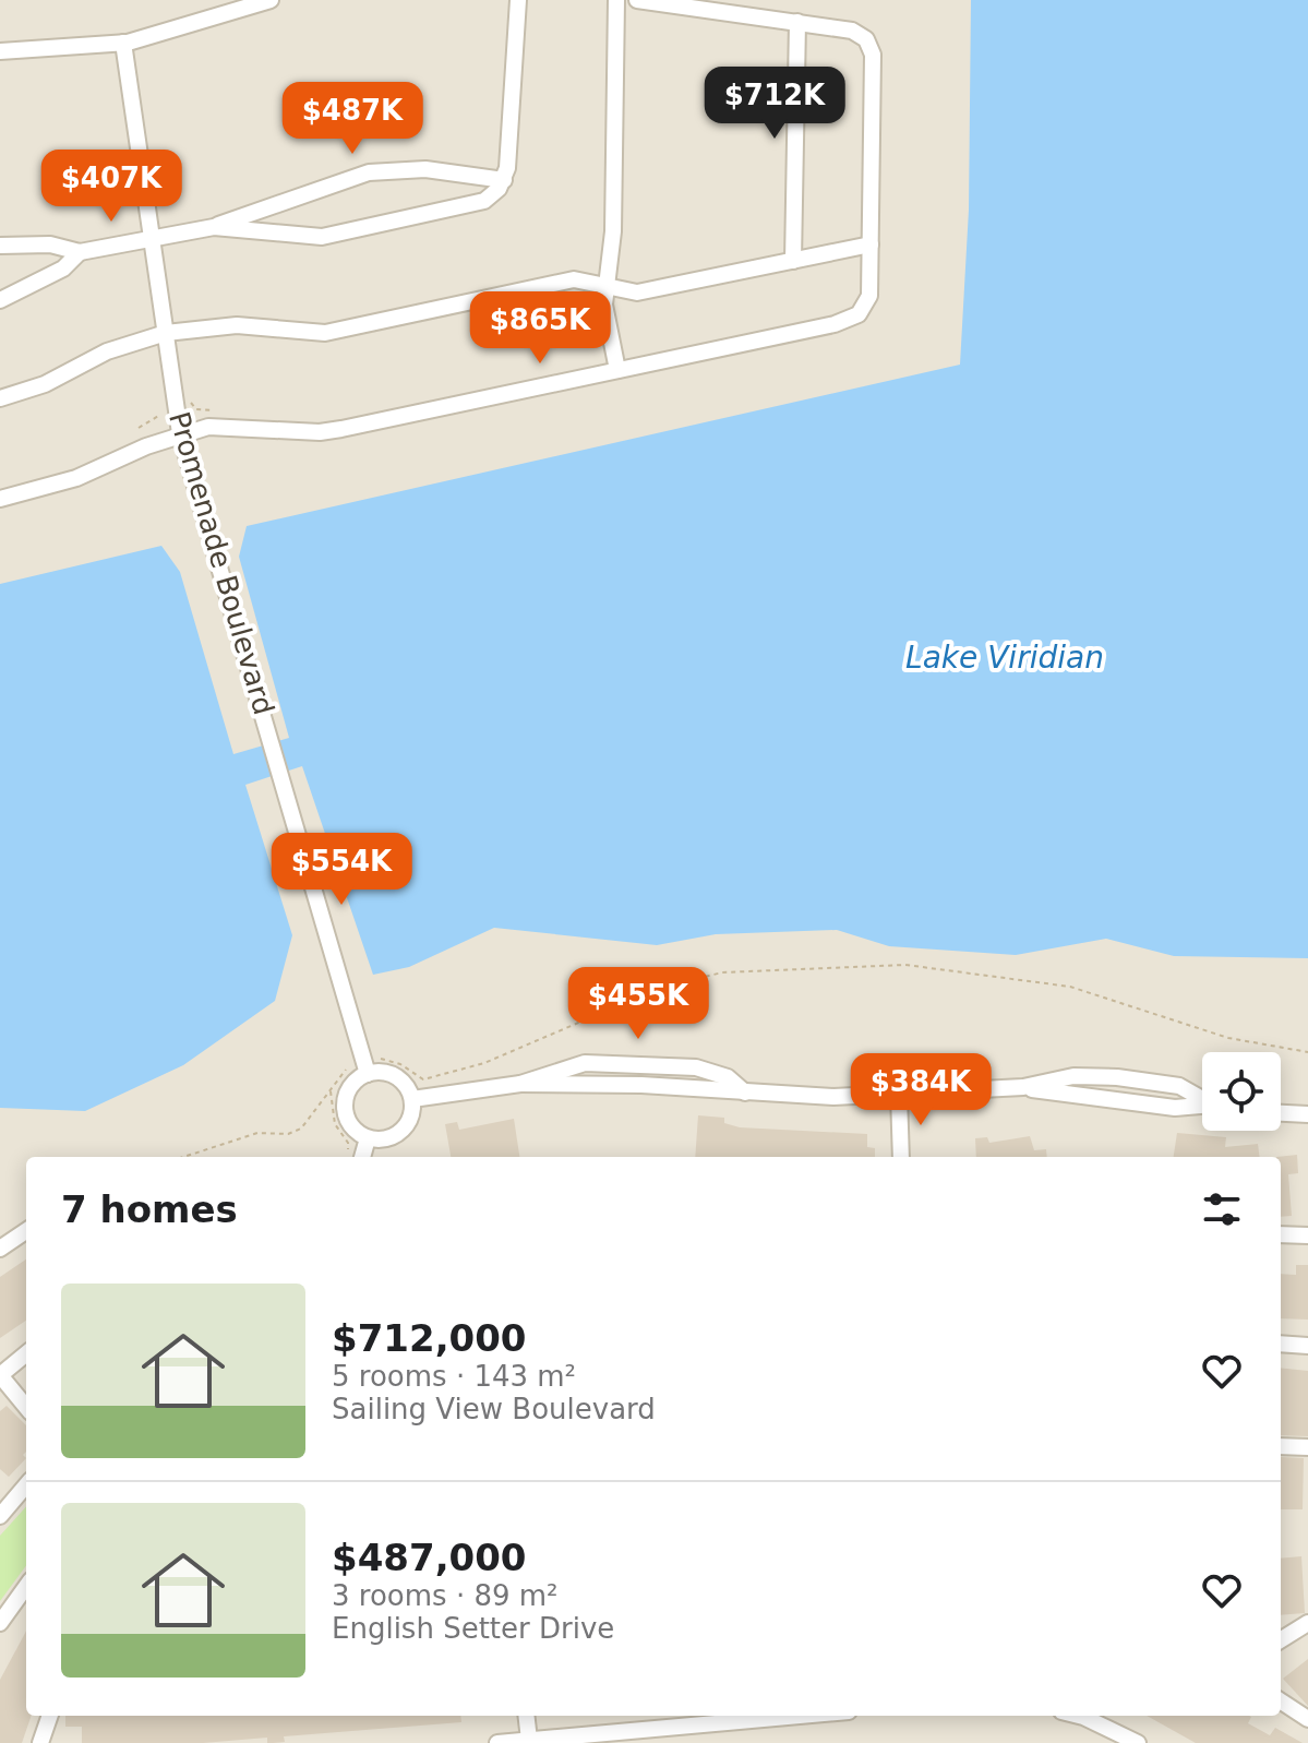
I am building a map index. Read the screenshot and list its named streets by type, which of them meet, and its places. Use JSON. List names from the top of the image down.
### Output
{
  "streets": {
    "street": ["Promenade Boulevard"]
  },
  "water": ["Lake Viridian"],
  "page": {
    "price": [
      "$712K",
      "$487K",
      "$407K",
      "$865K",
      "$554K",
      "$455K",
      "$384K"
    ],
    "heading": "7 homes",
    "list": [
      {
        "name": "$712,000",
        "note": "5 rooms · 143 m² · Sailing View Boulevard"
      },
      {
        "name": "$487,000",
        "note": "3 rooms · 89 m² · English Setter Drive"
      }
    ]
  }
}
